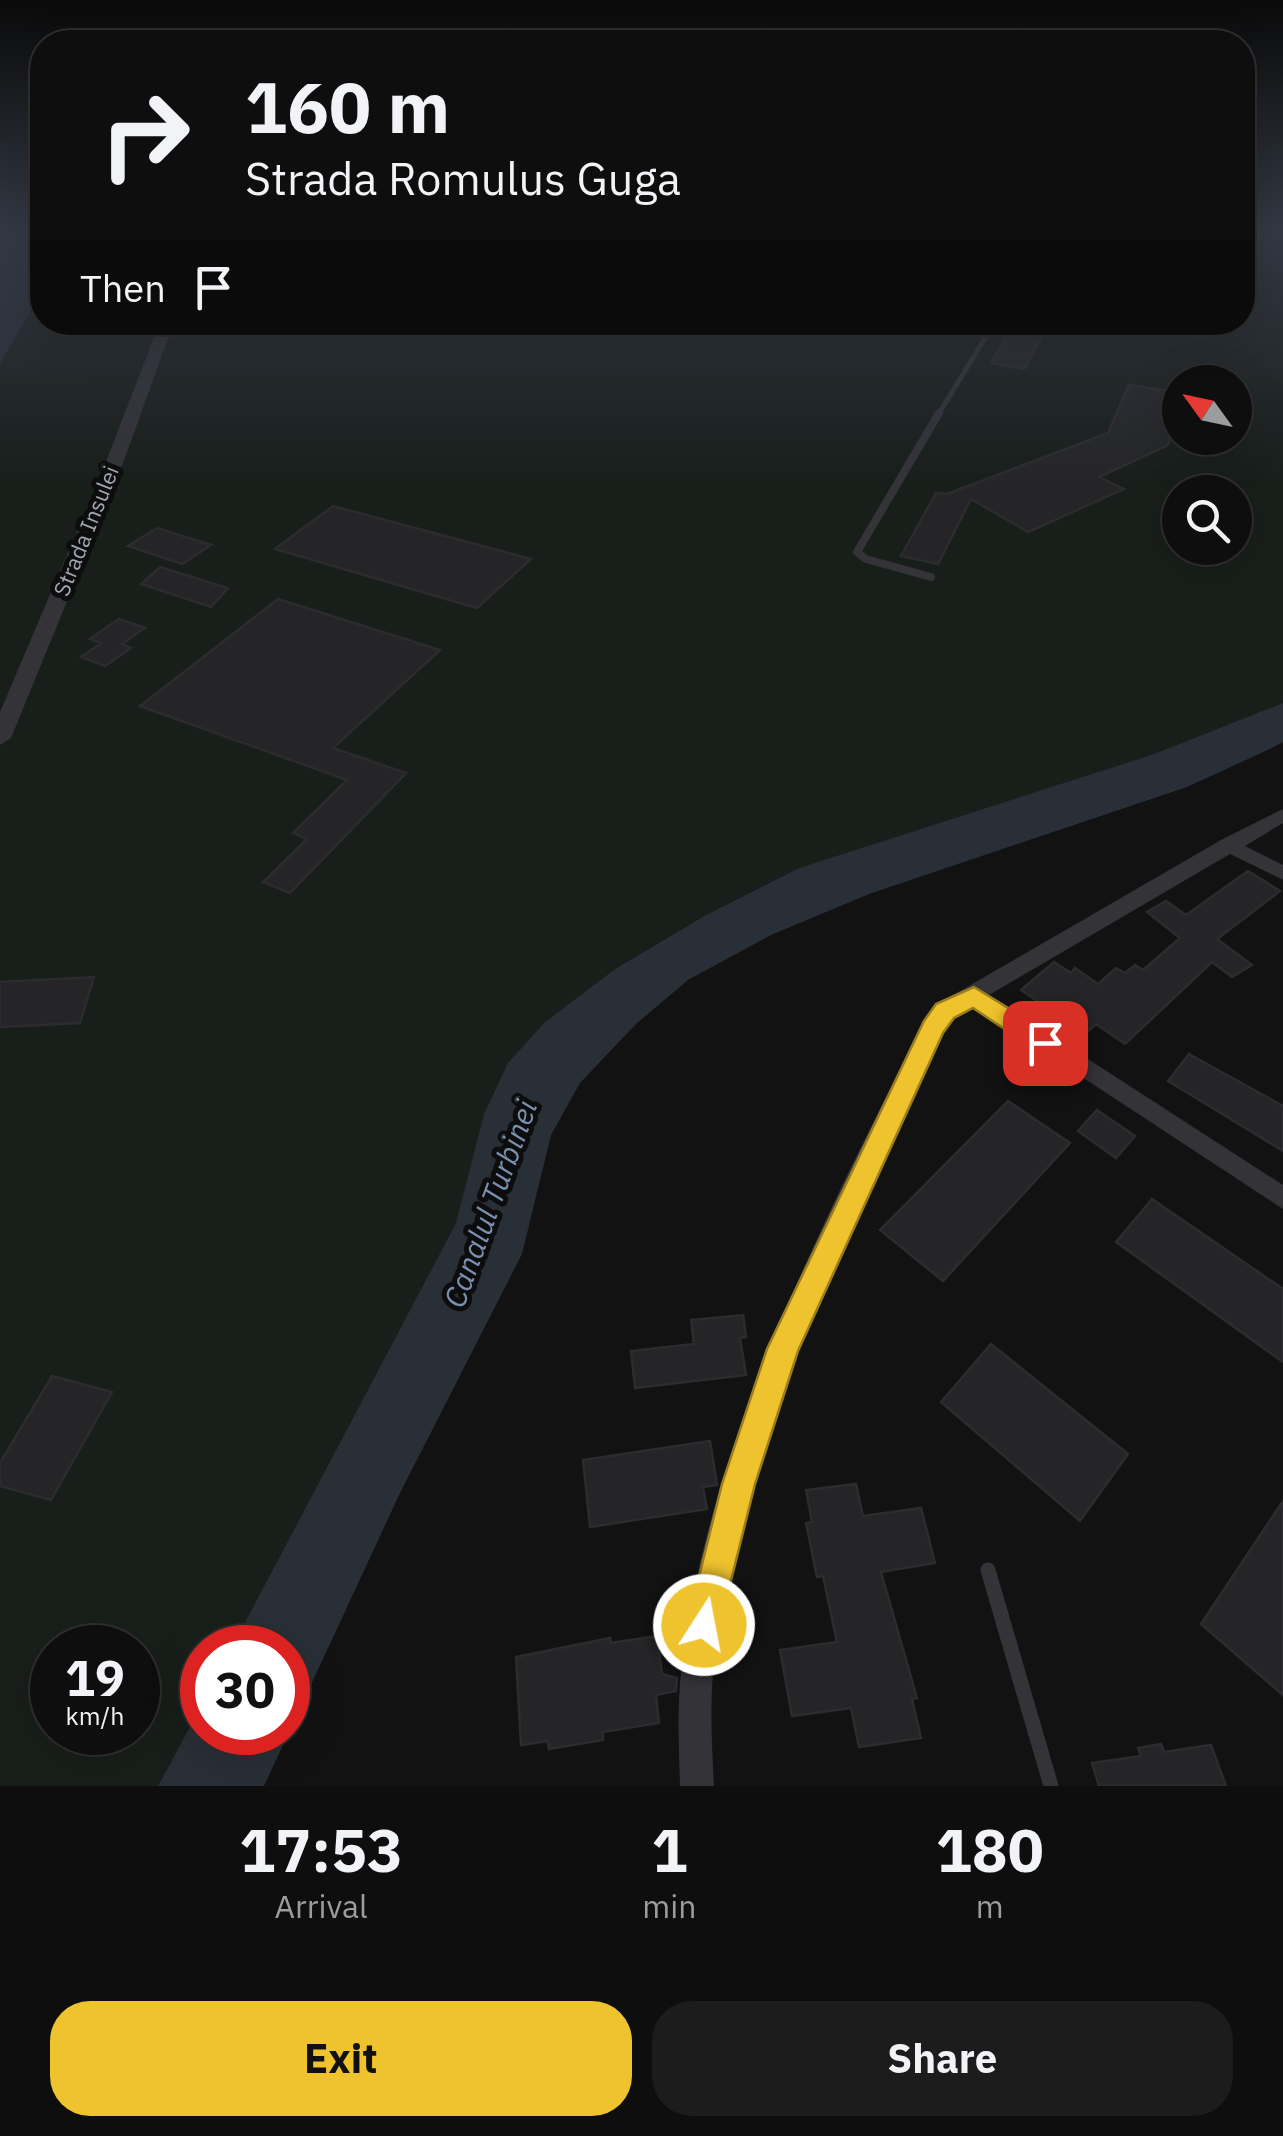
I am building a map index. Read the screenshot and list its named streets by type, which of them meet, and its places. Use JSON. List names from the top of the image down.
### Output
{
  "streets": {
    "street": ["Strada Insulei"]
  },
  "water": ["Canalul Turbinei"],
  "north": "top left",
  "page": {
    "turn": ["160 m", "Strada Romulus Guga"],
    "then": "Then",
    "speed": "19 km/h",
    "limit": "30",
    "eta": [
      "17:53",
      "Arrival",
      "1",
      "min",
      "180",
      "m"
    ],
    "buttons": ["Exit", "Share"]
  }
}
